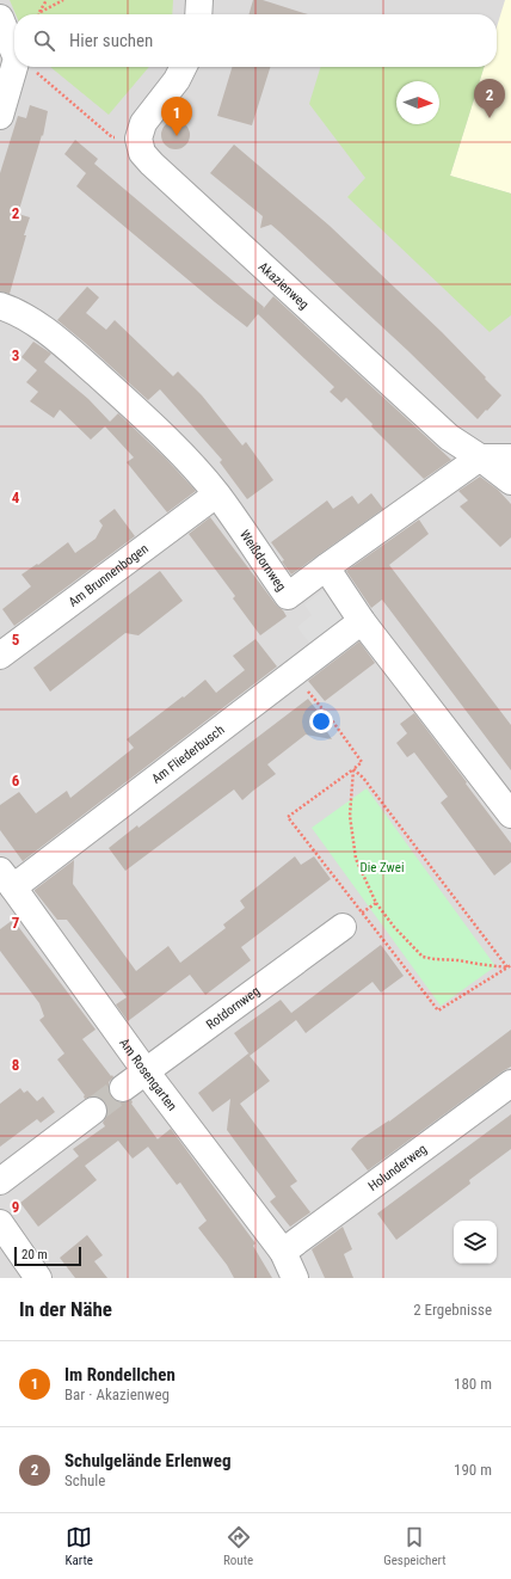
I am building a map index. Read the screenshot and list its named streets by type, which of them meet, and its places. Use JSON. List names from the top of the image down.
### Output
{
  "streets": {
    "street": [
      "Akazienweg",
      "Weißdornweg",
      "Am Brunnenbogen",
      "Am Fliederbusch",
      "Rotdornweg",
      "Am Rosengarten",
      "Holunderweg"
    ]
  },
  "crossings": [
    ["Weißdornweg", "Am Brunnenbogen"],
    ["Am Fliederbusch", "Am Rosengarten"],
    ["Rotdornweg", "Am Rosengarten"],
    ["Am Rosengarten", "Holunderweg"]
  ],
  "parks": ["Die Zwei"],
  "scale_bar": "20 m",
  "north": "right",
  "page": {
    "search": "Hier suchen",
    "pins": ["2", "1"],
    "scale": "20 m",
    "heading": ["In der Nähe", "2 Ergebnisse"],
    "list": [
      {
        "mark": "1",
        "name": "Im Rondellchen",
        "note": "Bar · Akazienweg",
        "value": "180 m"
      },
      {
        "mark": "2",
        "name": "Schulgelände Erlenweg",
        "note": "Schule",
        "value": "190 m"
      }
    ],
    "nav": ["Karte", "Route", "Gespeichert"]
  },
  "grid": {
    "rows": [
      "2",
      "3",
      "4",
      "5",
      "6",
      "7",
      "8",
      "9"
    ]
  }
}
